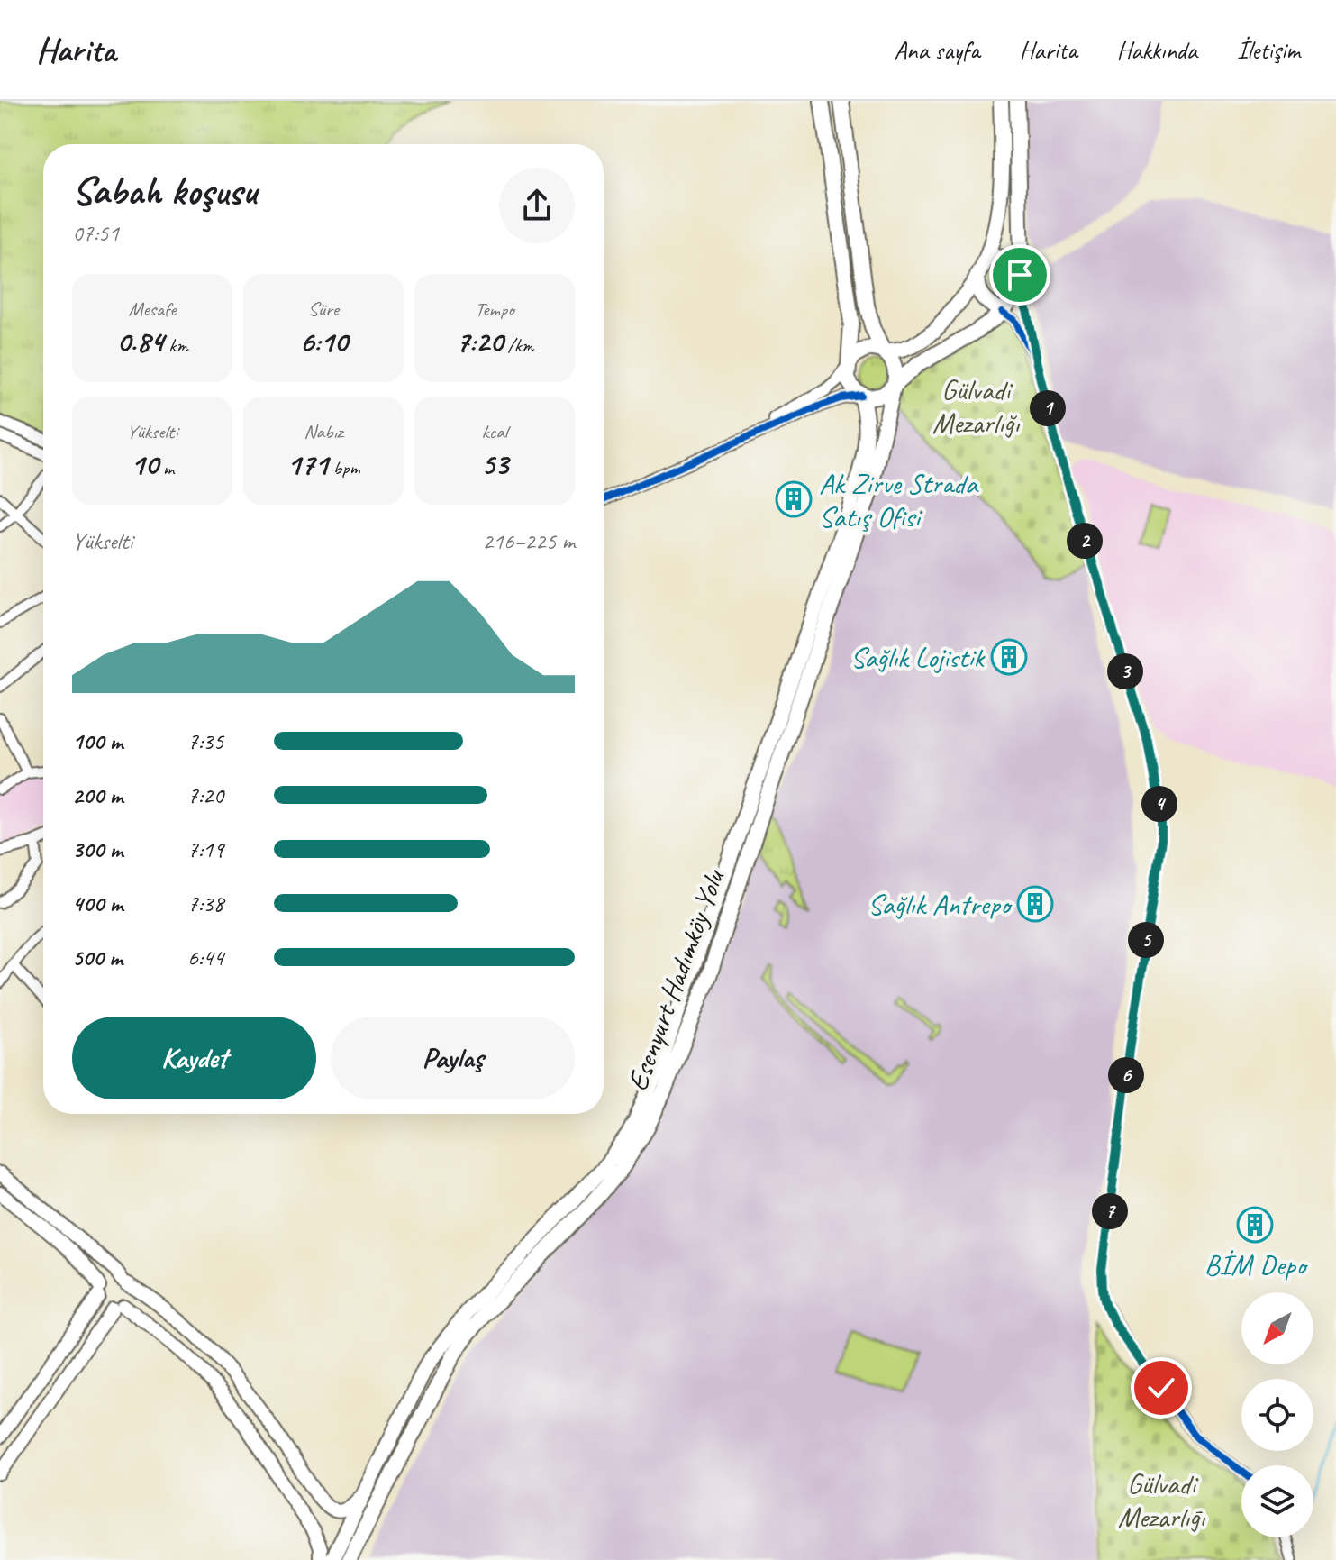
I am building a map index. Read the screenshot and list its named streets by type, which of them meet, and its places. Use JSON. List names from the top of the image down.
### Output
{
  "streets": {
    "main road": ["Esenyurt Hadımköy Yolu"]
  },
  "parks": ["Gülvadi Mezarlığı", "Gülvadi Mezarlıḡı"],
  "places": {
    "building": [
      "Ak Zirve Strada Satış Ofisi",
      "Sağlık Lojistik",
      "Sağlık Antrepo",
      "BİM Depo"
    ]
  },
  "north": "bottom left",
  "page": {
    "header": "Harita",
    "nav": [
      "Ana sayfa",
      "Harita",
      "Hakkında",
      "İletişim"
    ],
    "heading": ["Sabah koşusu", "07:51"],
    "stats": [
      ["Mesafe", "0.84 km"],
      ["Süre", "6:10"],
      ["Tempo", "7:20 /km"],
      ["Yükselti", "10 m"],
      ["Nabız", "171 bpm"],
      ["kcal", "53"]
    ],
    "pins": [
      "1",
      "2",
      "3",
      "4",
      "5",
      "6",
      "7"
    ],
    "chart": ["Yükselti", "216–225 m"],
    "list": [
      {
        "name": "100 m",
        "note": "7:35"
      },
      {
        "name": "200 m",
        "note": "7:20"
      },
      {
        "name": "300 m",
        "note": "7:19"
      },
      {
        "name": "400 m",
        "note": "7:38"
      },
      {
        "name": "500 m",
        "note": "6:44"
      }
    ],
    "buttons": ["Kaydet", "Paylaş"]
  }
}
